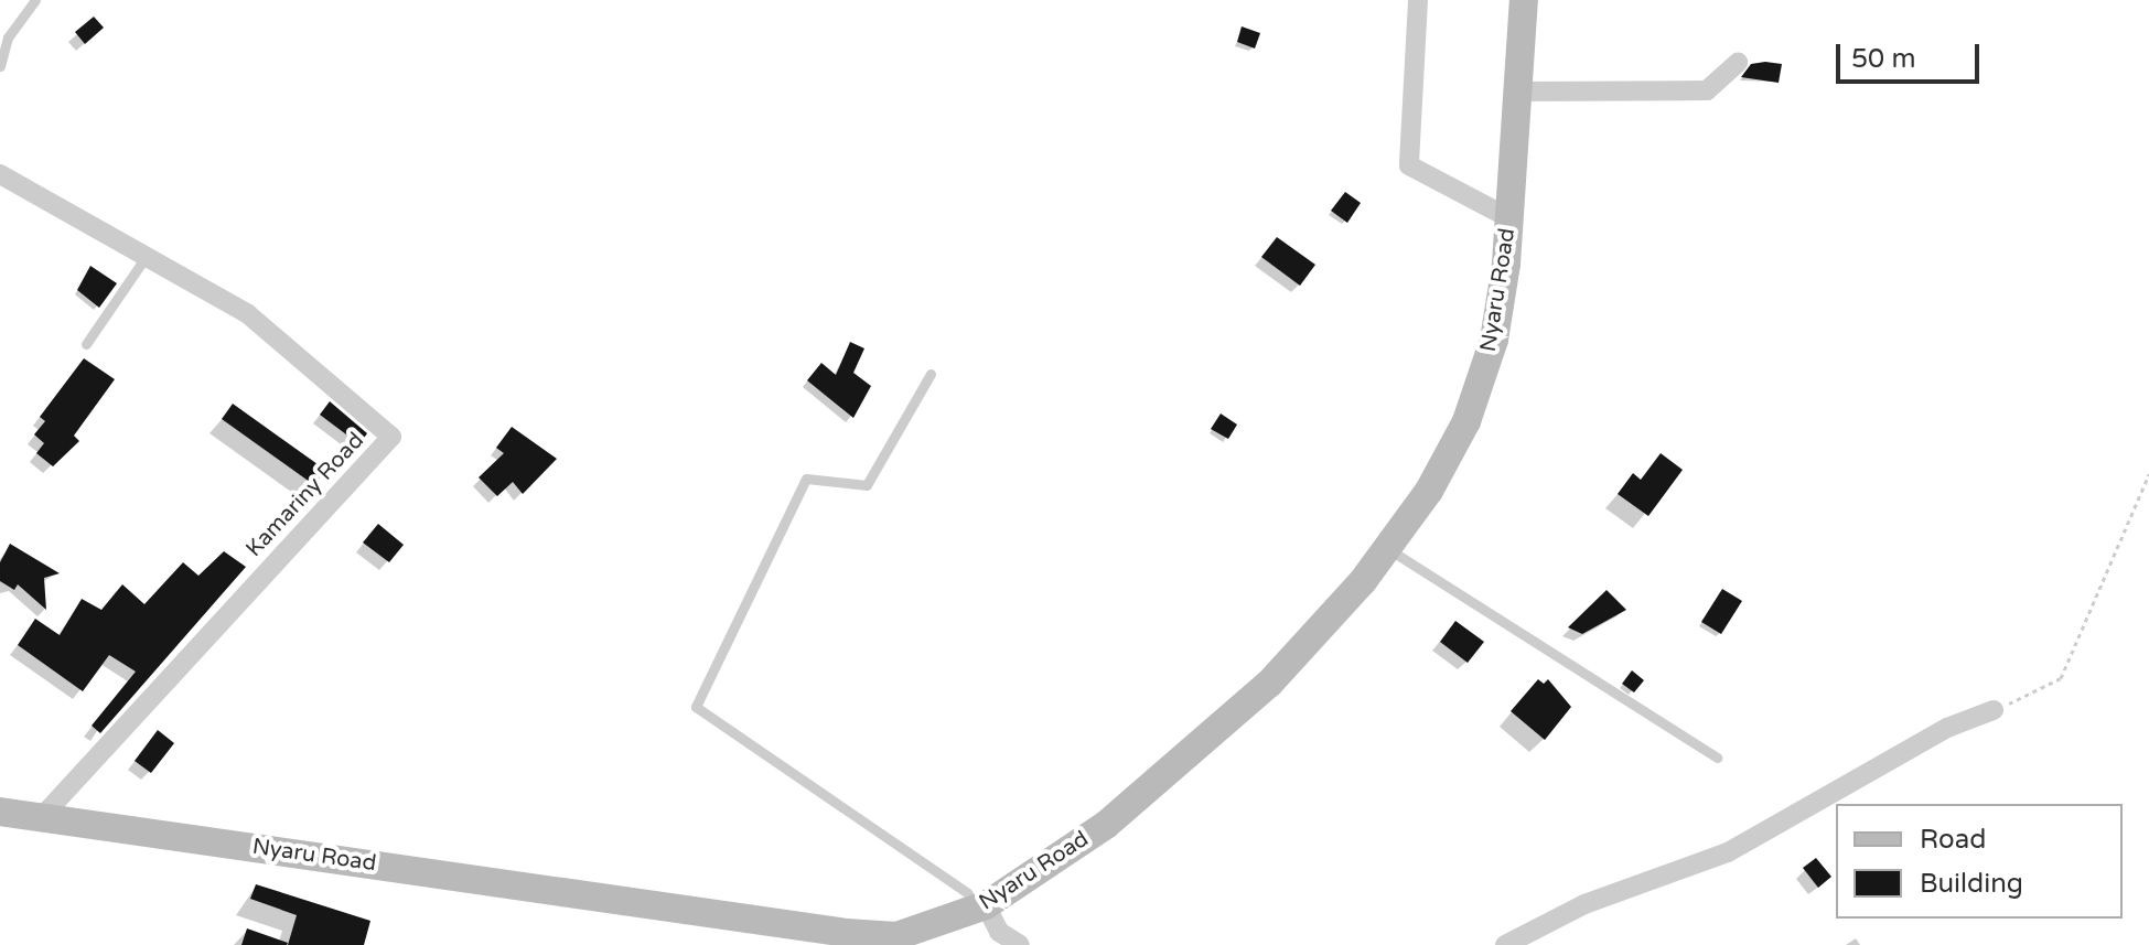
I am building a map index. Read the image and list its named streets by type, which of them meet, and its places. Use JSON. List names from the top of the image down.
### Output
{
  "streets": {
    "main road": ["Nyaru Road"],
    "street": ["Kamariny Road"]
  },
  "crossings": [
    ["Nyaru Road", "Kamariny Road"]
  ],
  "legend": ["Road", "Building"],
  "scale_bar": "50 m"
}
